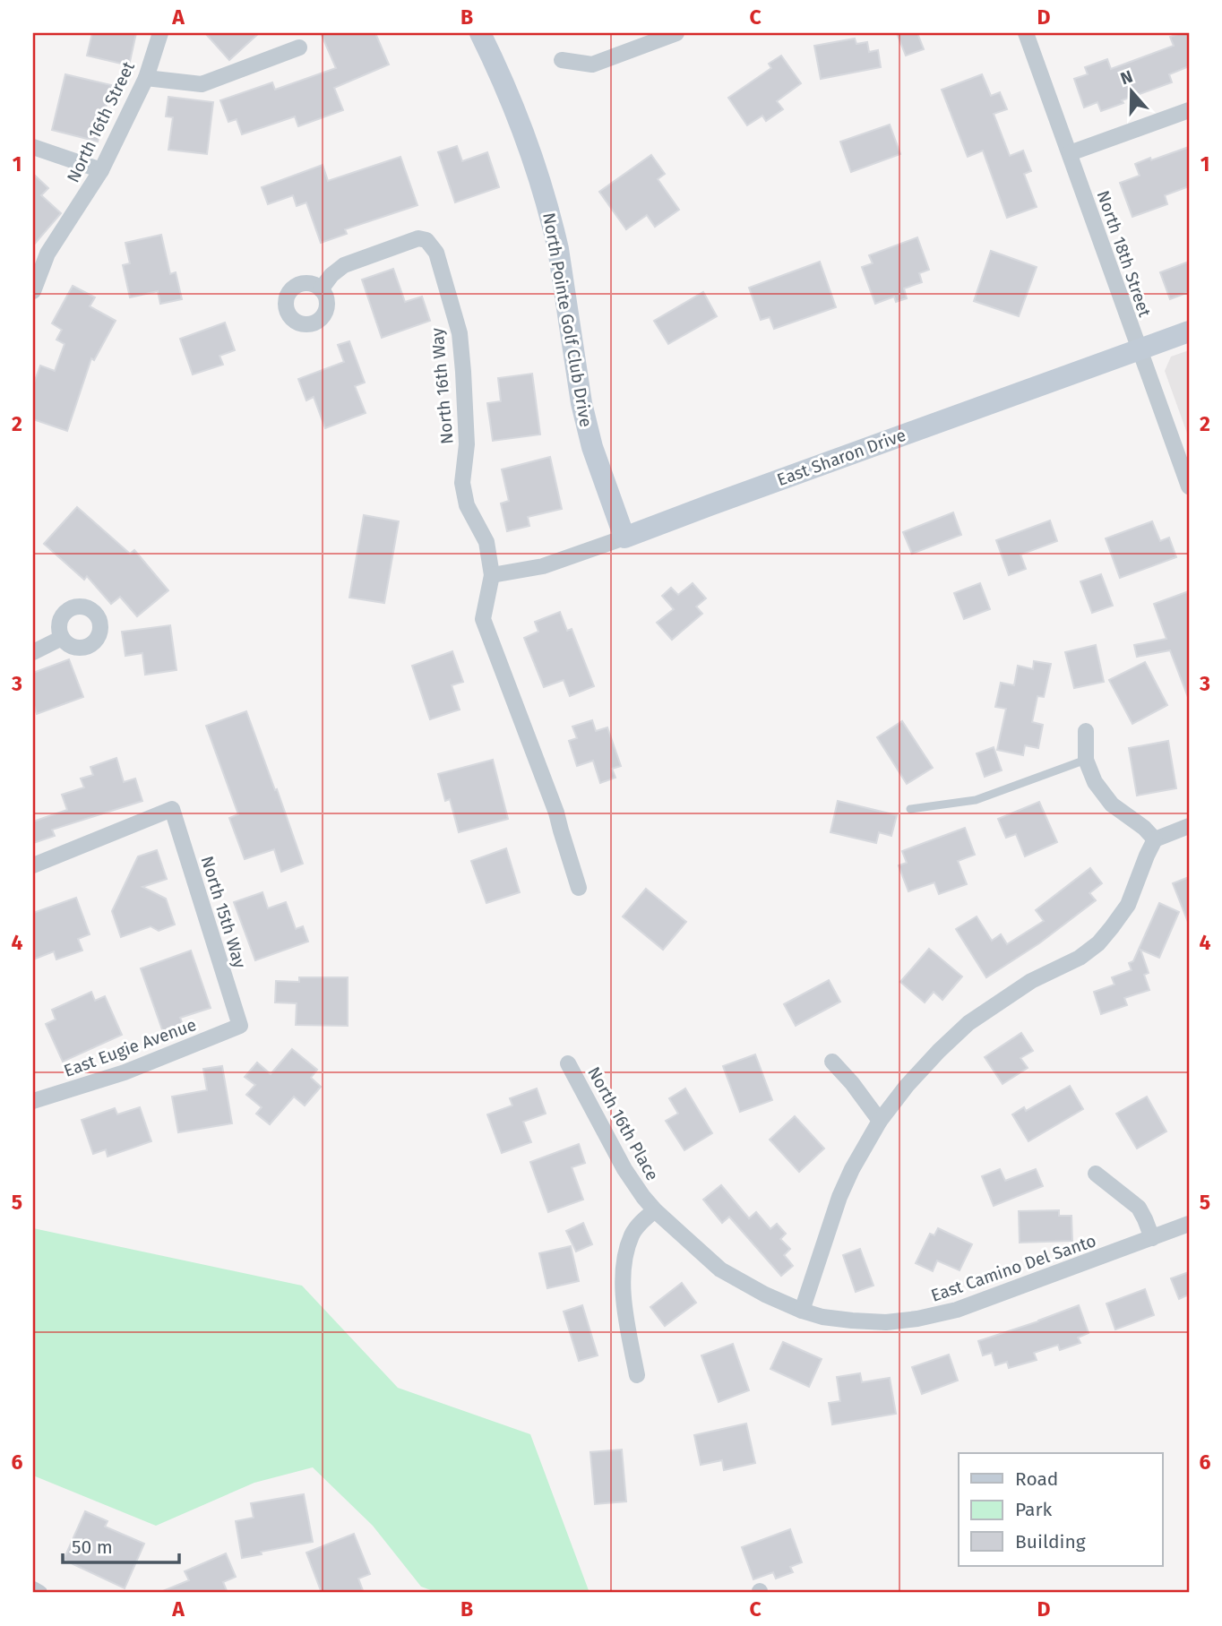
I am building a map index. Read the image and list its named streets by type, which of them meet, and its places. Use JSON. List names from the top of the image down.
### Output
{
  "streets": {
    "street": [
      "North 16th Street",
      "North 18th Street",
      "North Pointe Golf Club Drive",
      "North 16th Way",
      "East Sharon Drive",
      "North 15th Way",
      "East Eugie Avenue",
      "North 16th Place",
      "East Camino Del Santo"
    ]
  },
  "crossings": [
    ["North 18th Street", "East Sharon Drive"],
    ["North Pointe Golf Club Drive", "East Sharon Drive"],
    ["North 16th Way", "East Sharon Drive"],
    ["North 15th Way", "East Eugie Avenue"],
    ["North 16th Place", "East Camino Del Santo"]
  ],
  "legend": ["Road", "Park", "Building"],
  "scale_bar": "50 m",
  "north": "top",
  "grid": {
    "columns": [
      "A",
      "B",
      "C",
      "D"
    ],
    "rows": [
      "1",
      "2",
      "3",
      "4",
      "5",
      "6"
    ]
  }
}
